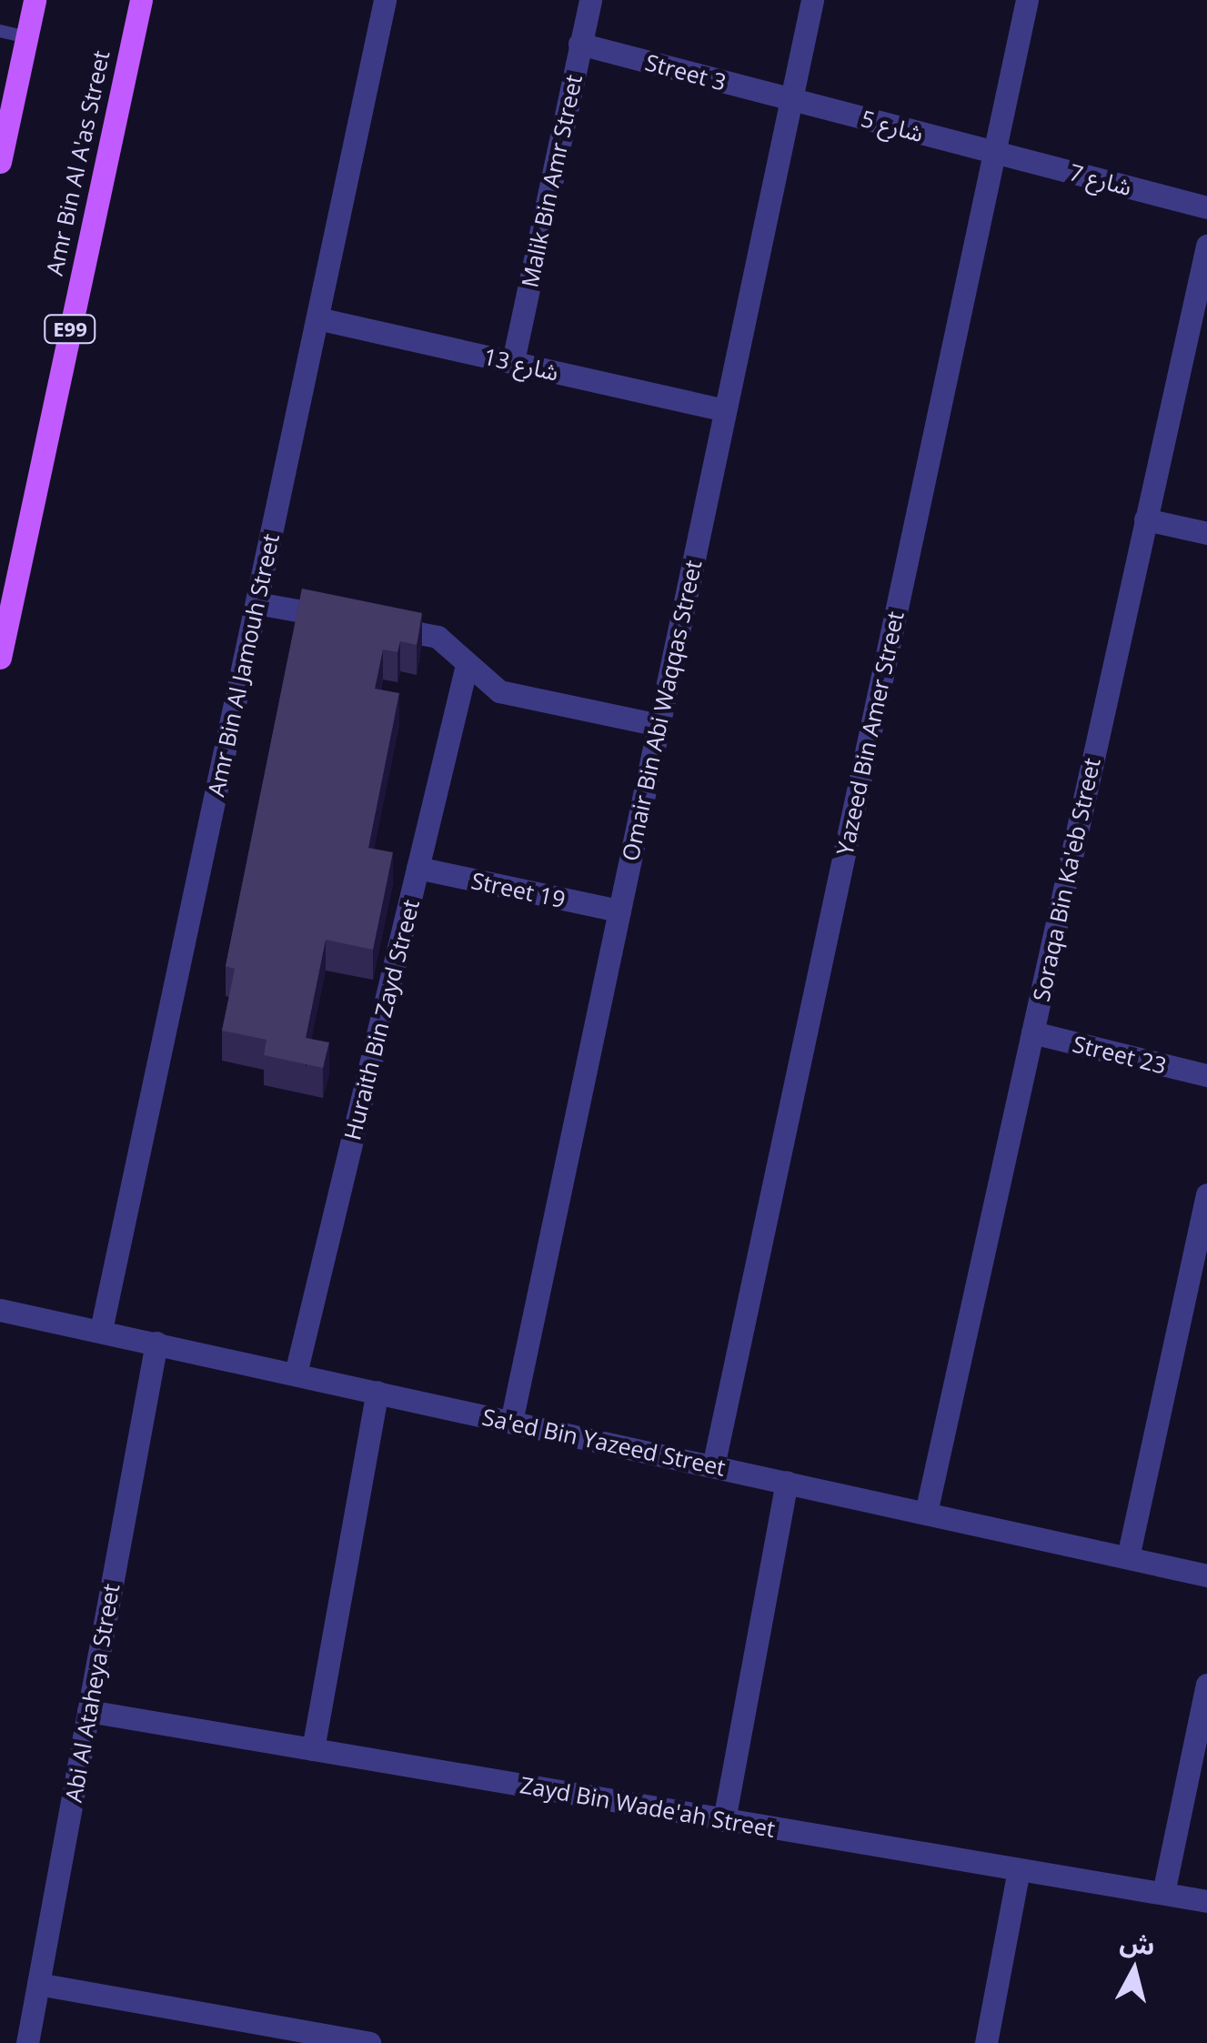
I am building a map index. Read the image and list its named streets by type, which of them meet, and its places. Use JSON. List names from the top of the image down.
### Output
{
  "streets": {
    "main road": ["Amr Bin Al A'as Street", "E99"],
    "street": [
      "Street 3",
      "شارع 5",
      "شارع 7",
      "Malik Bin Amr Street",
      "شارع 13",
      "Amr Bin Al Jamouh Street",
      "Omair Bin Abi Waqqas Street",
      "Yazeed Bin Amer Street",
      "Soraqa Bin Ka'eb Street",
      "Street 19",
      "Huraith Bin Zayd Street",
      "Street 23",
      "Sa'ed Bin Yazeed Street",
      "Abi Al Ataheya Street",
      "Zayd Bin Wade'ah Street"
    ]
  },
  "crossings": [
    ["Street 3", "شارع 5"],
    ["Street 3", "Malik Bin Amr Street"],
    ["Street 3", "Omair Bin Abi Waqqas Street"],
    ["شارع 5", "شارع 7"],
    ["شارع 5", "Omair Bin Abi Waqqas Street"],
    ["شارع 5", "Yazeed Bin Amer Street"],
    ["شارع 7", "Yazeed Bin Amer Street"],
    ["Malik Bin Amr Street", "شارع 13"],
    ["شارع 13", "Amr Bin Al Jamouh Street"],
    ["شارع 13", "Omair Bin Abi Waqqas Street"],
    ["Amr Bin Al Jamouh Street", "Sa'ed Bin Yazeed Street"],
    ["Omair Bin Abi Waqqas Street", "Street 19"],
    ["Omair Bin Abi Waqqas Street", "Sa'ed Bin Yazeed Street"],
    ["Yazeed Bin Amer Street", "Sa'ed Bin Yazeed Street"],
    ["Soraqa Bin Ka'eb Street", "Street 23"],
    ["Soraqa Bin Ka'eb Street", "Sa'ed Bin Yazeed Street"],
    ["Street 19", "Huraith Bin Zayd Street"],
    ["Huraith Bin Zayd Street", "Sa'ed Bin Yazeed Street"],
    ["Sa'ed Bin Yazeed Street", "Abi Al Ataheya Street"],
    ["Abi Al Ataheya Street", "Zayd Bin Wade'ah Street"]
  ],
  "north": "top"
}
